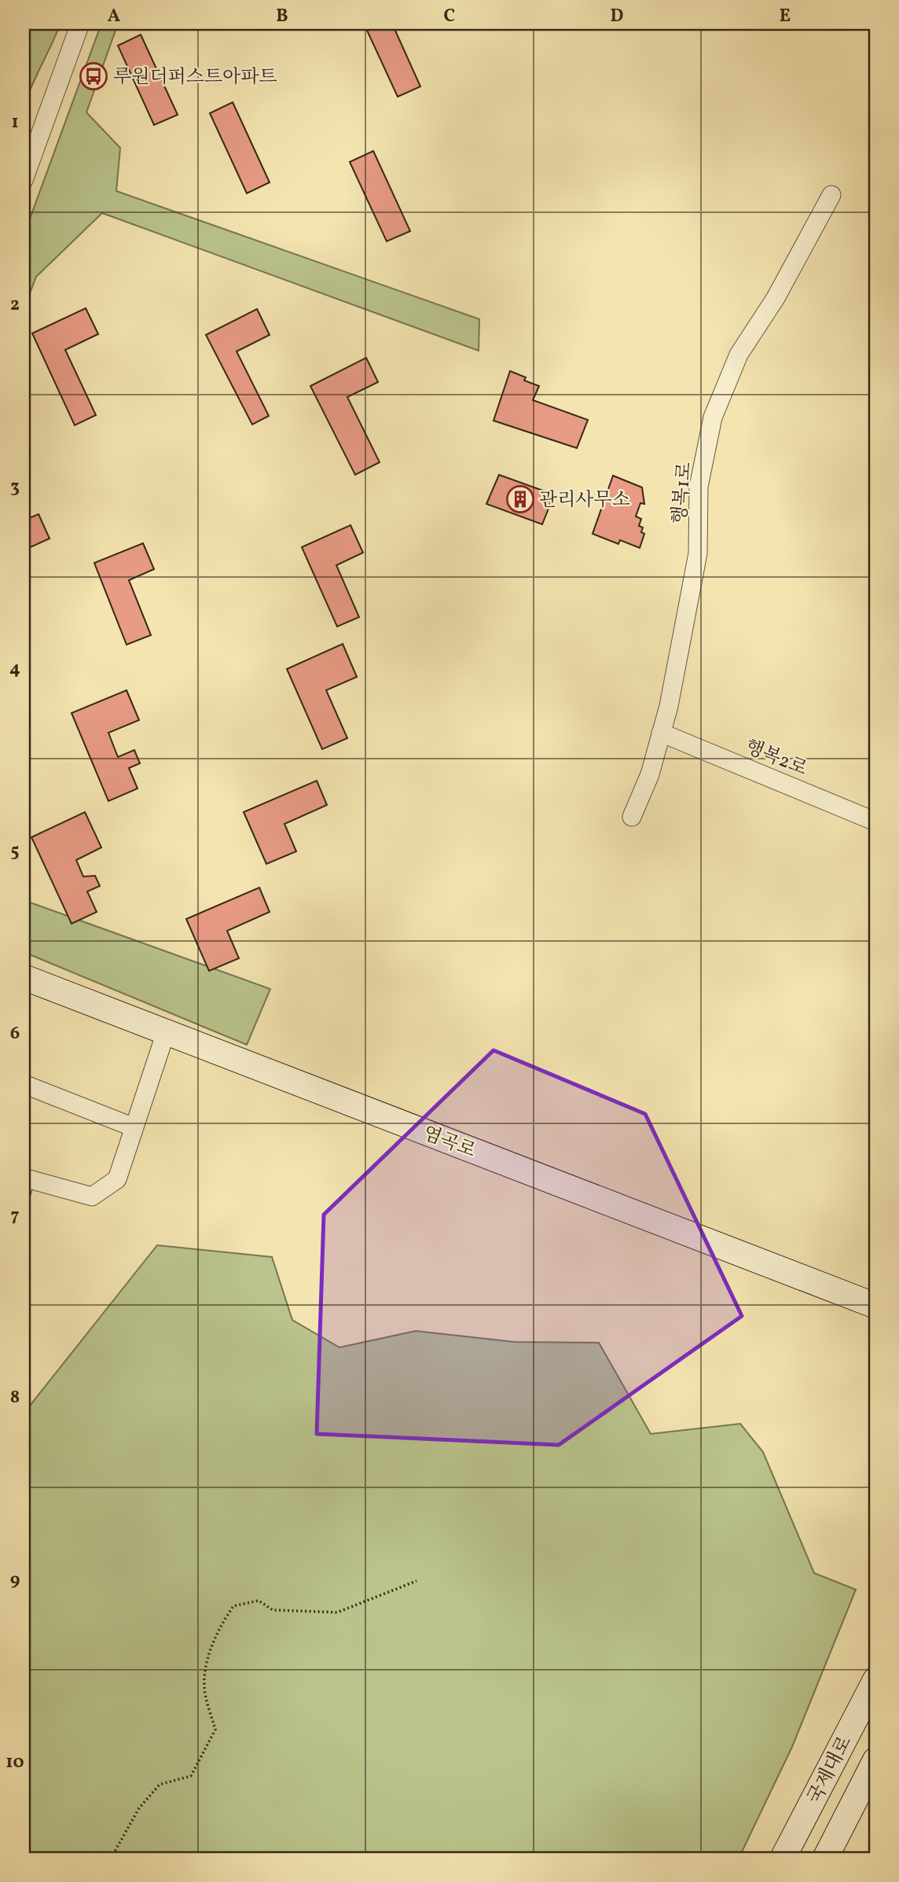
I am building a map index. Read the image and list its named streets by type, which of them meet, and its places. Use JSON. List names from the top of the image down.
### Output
{
  "streets": {
    "main road": ["염곡로", "국제대로"],
    "street": ["행복1로", "행복2로"]
  },
  "crossings": [
    ["행복1로", "행복2로"]
  ],
  "places": {
    "bus stop": ["루원더퍼스트아파트"],
    "building": ["관리사무소"]
  },
  "grid": {
    "columns": [
      "A",
      "B",
      "C",
      "D",
      "E"
    ],
    "rows": [
      "1",
      "2",
      "3",
      "4",
      "5",
      "6",
      "7",
      "8",
      "9",
      "10"
    ]
  }
}
